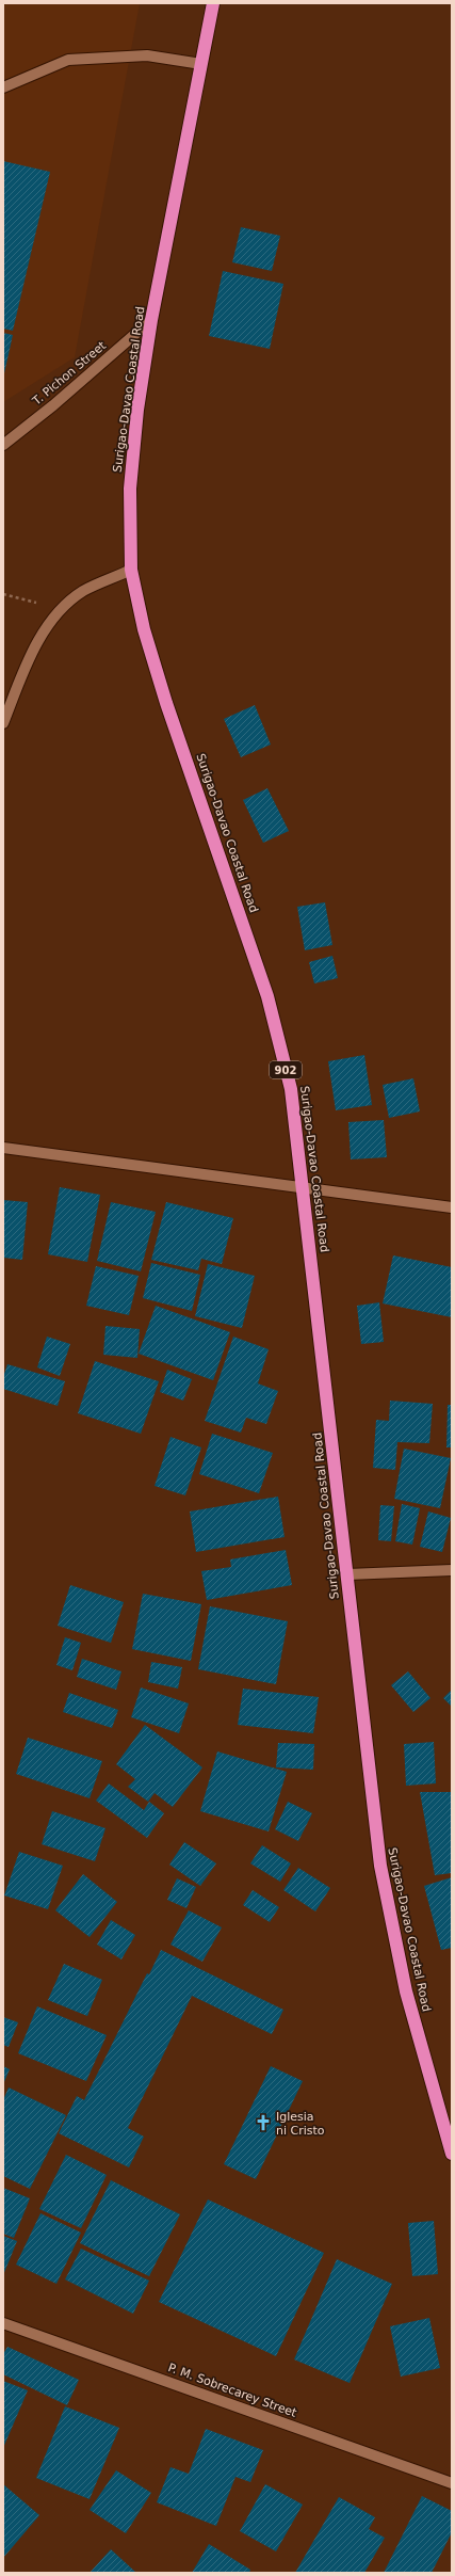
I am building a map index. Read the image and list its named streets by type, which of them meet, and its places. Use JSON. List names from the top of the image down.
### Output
{
  "streets": {
    "highway": ["Surigao-Davao Coastal Road", "902"],
    "street": ["T. Pichon Street", "P. M. Sobrecarey Street"]
  },
  "crossings": [
    ["T. Pichon Street", "Surigao-Davao Coastal Road"]
  ],
  "places": {
    "church": ["Iglesia ni Cristo"]
  }
}
